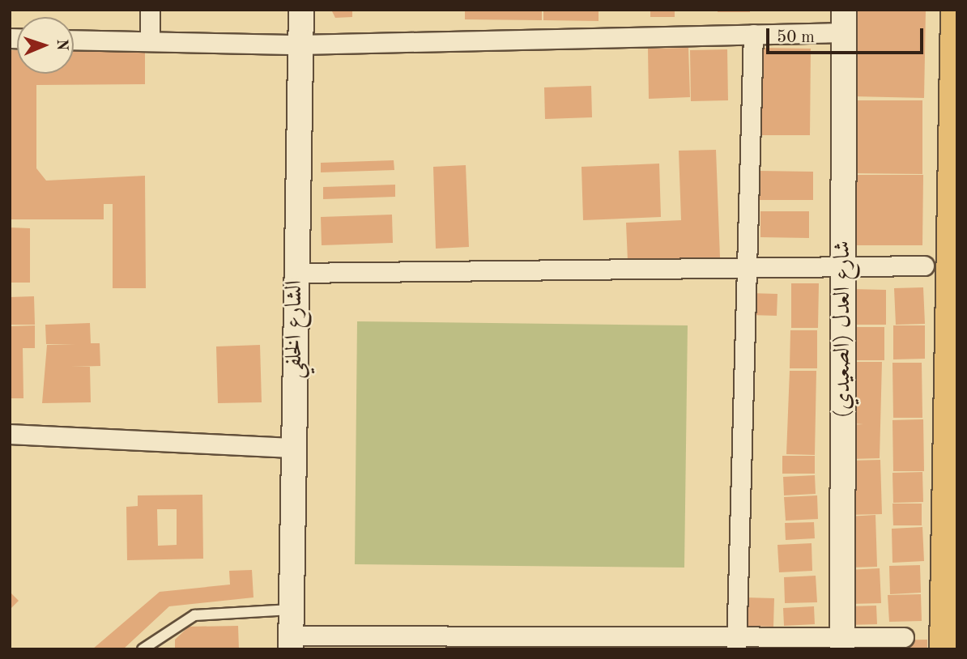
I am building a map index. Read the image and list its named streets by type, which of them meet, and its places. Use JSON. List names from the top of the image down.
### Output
{
  "streets": {
    "street": ["الشارع الخلفي", "شارع العدل (الصعيدي)"]
  },
  "scale_bar": "50 m",
  "north": "right"
}
